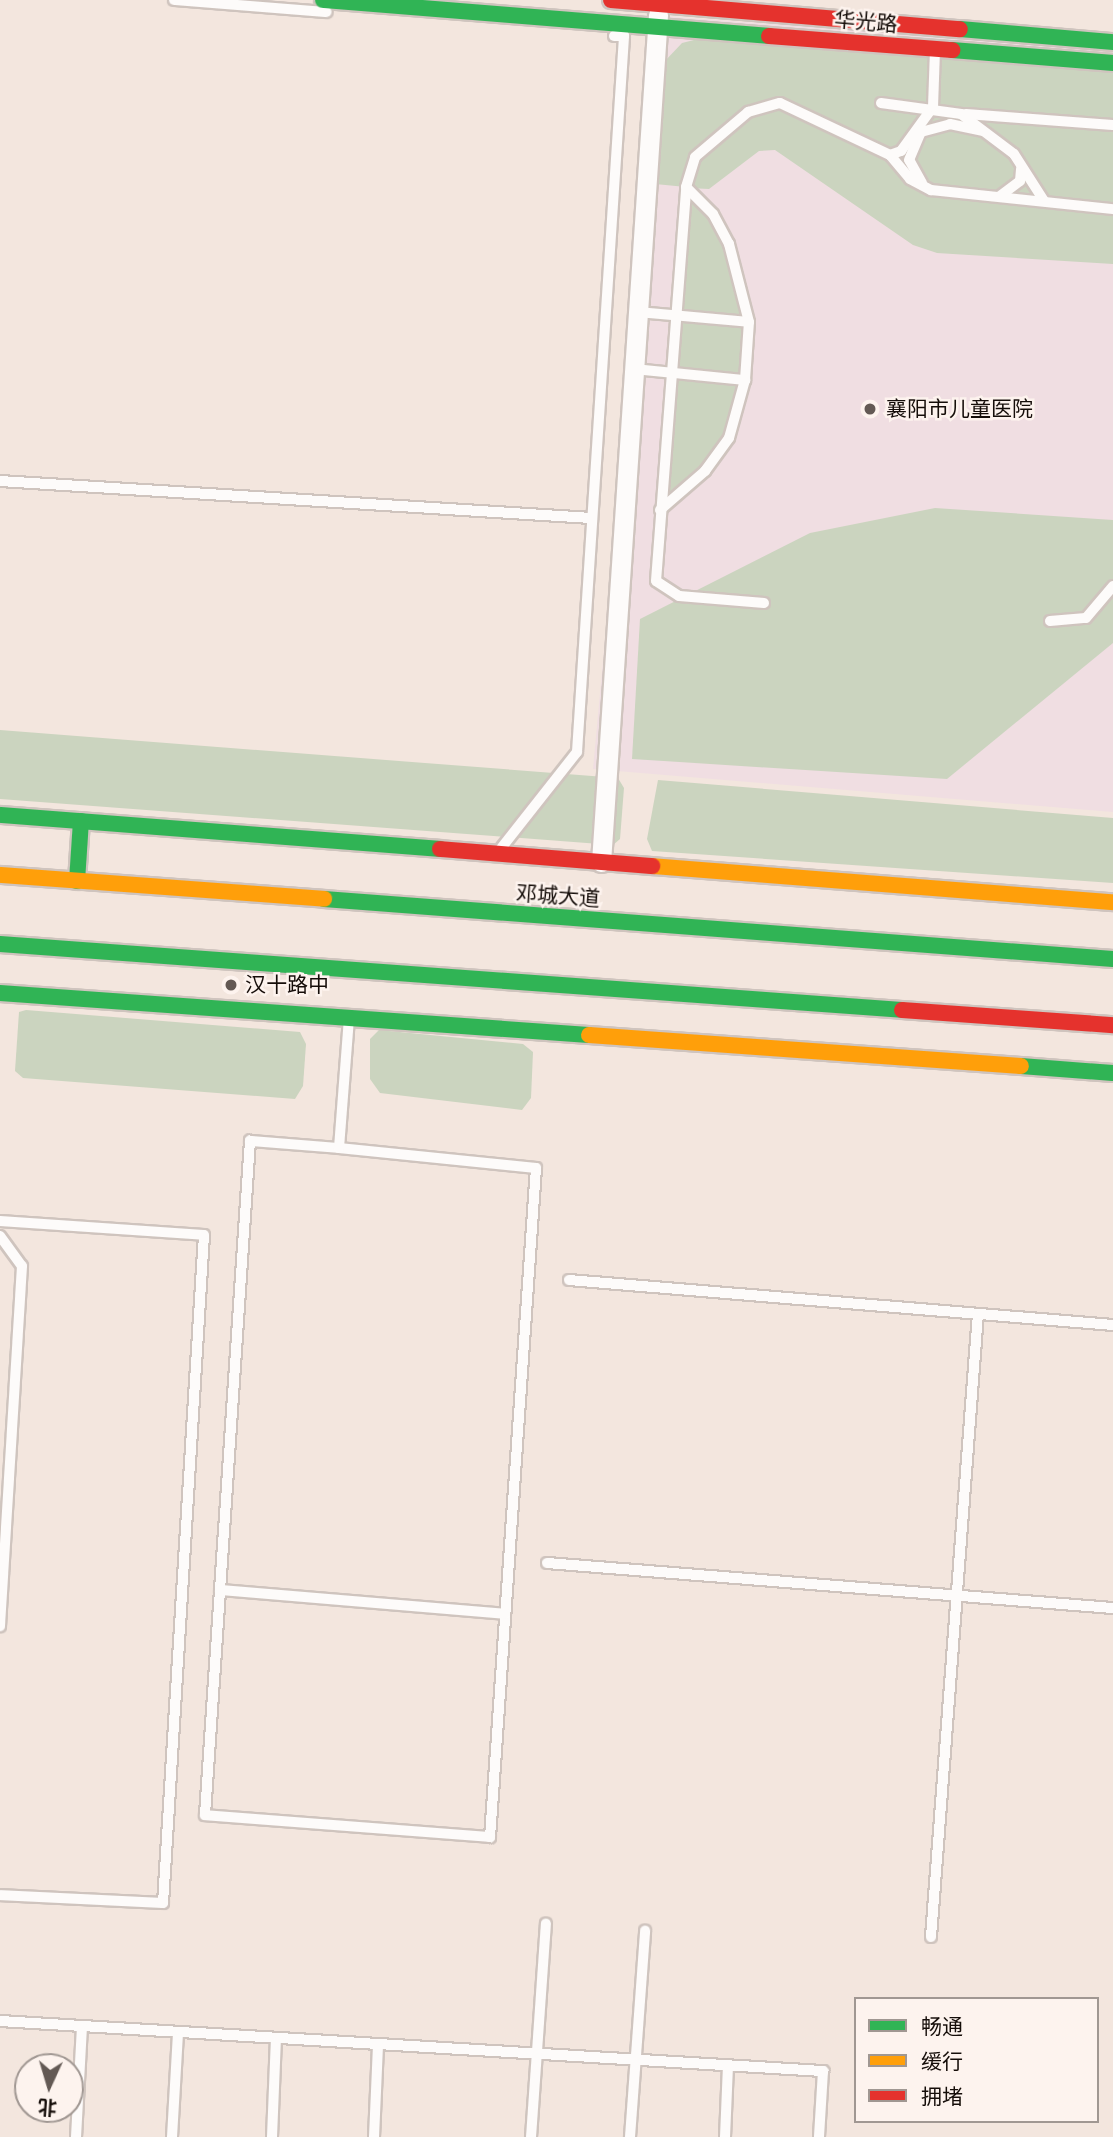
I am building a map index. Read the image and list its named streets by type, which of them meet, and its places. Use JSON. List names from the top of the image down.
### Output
{
  "streets": {
    "main road": ["华光路", "邓城大道"]
  },
  "places": ["襄阳市儿童医院", "汉十路中"],
  "legend": ["畅通", "缓行", "拥堵"],
  "north": "bottom"
}
